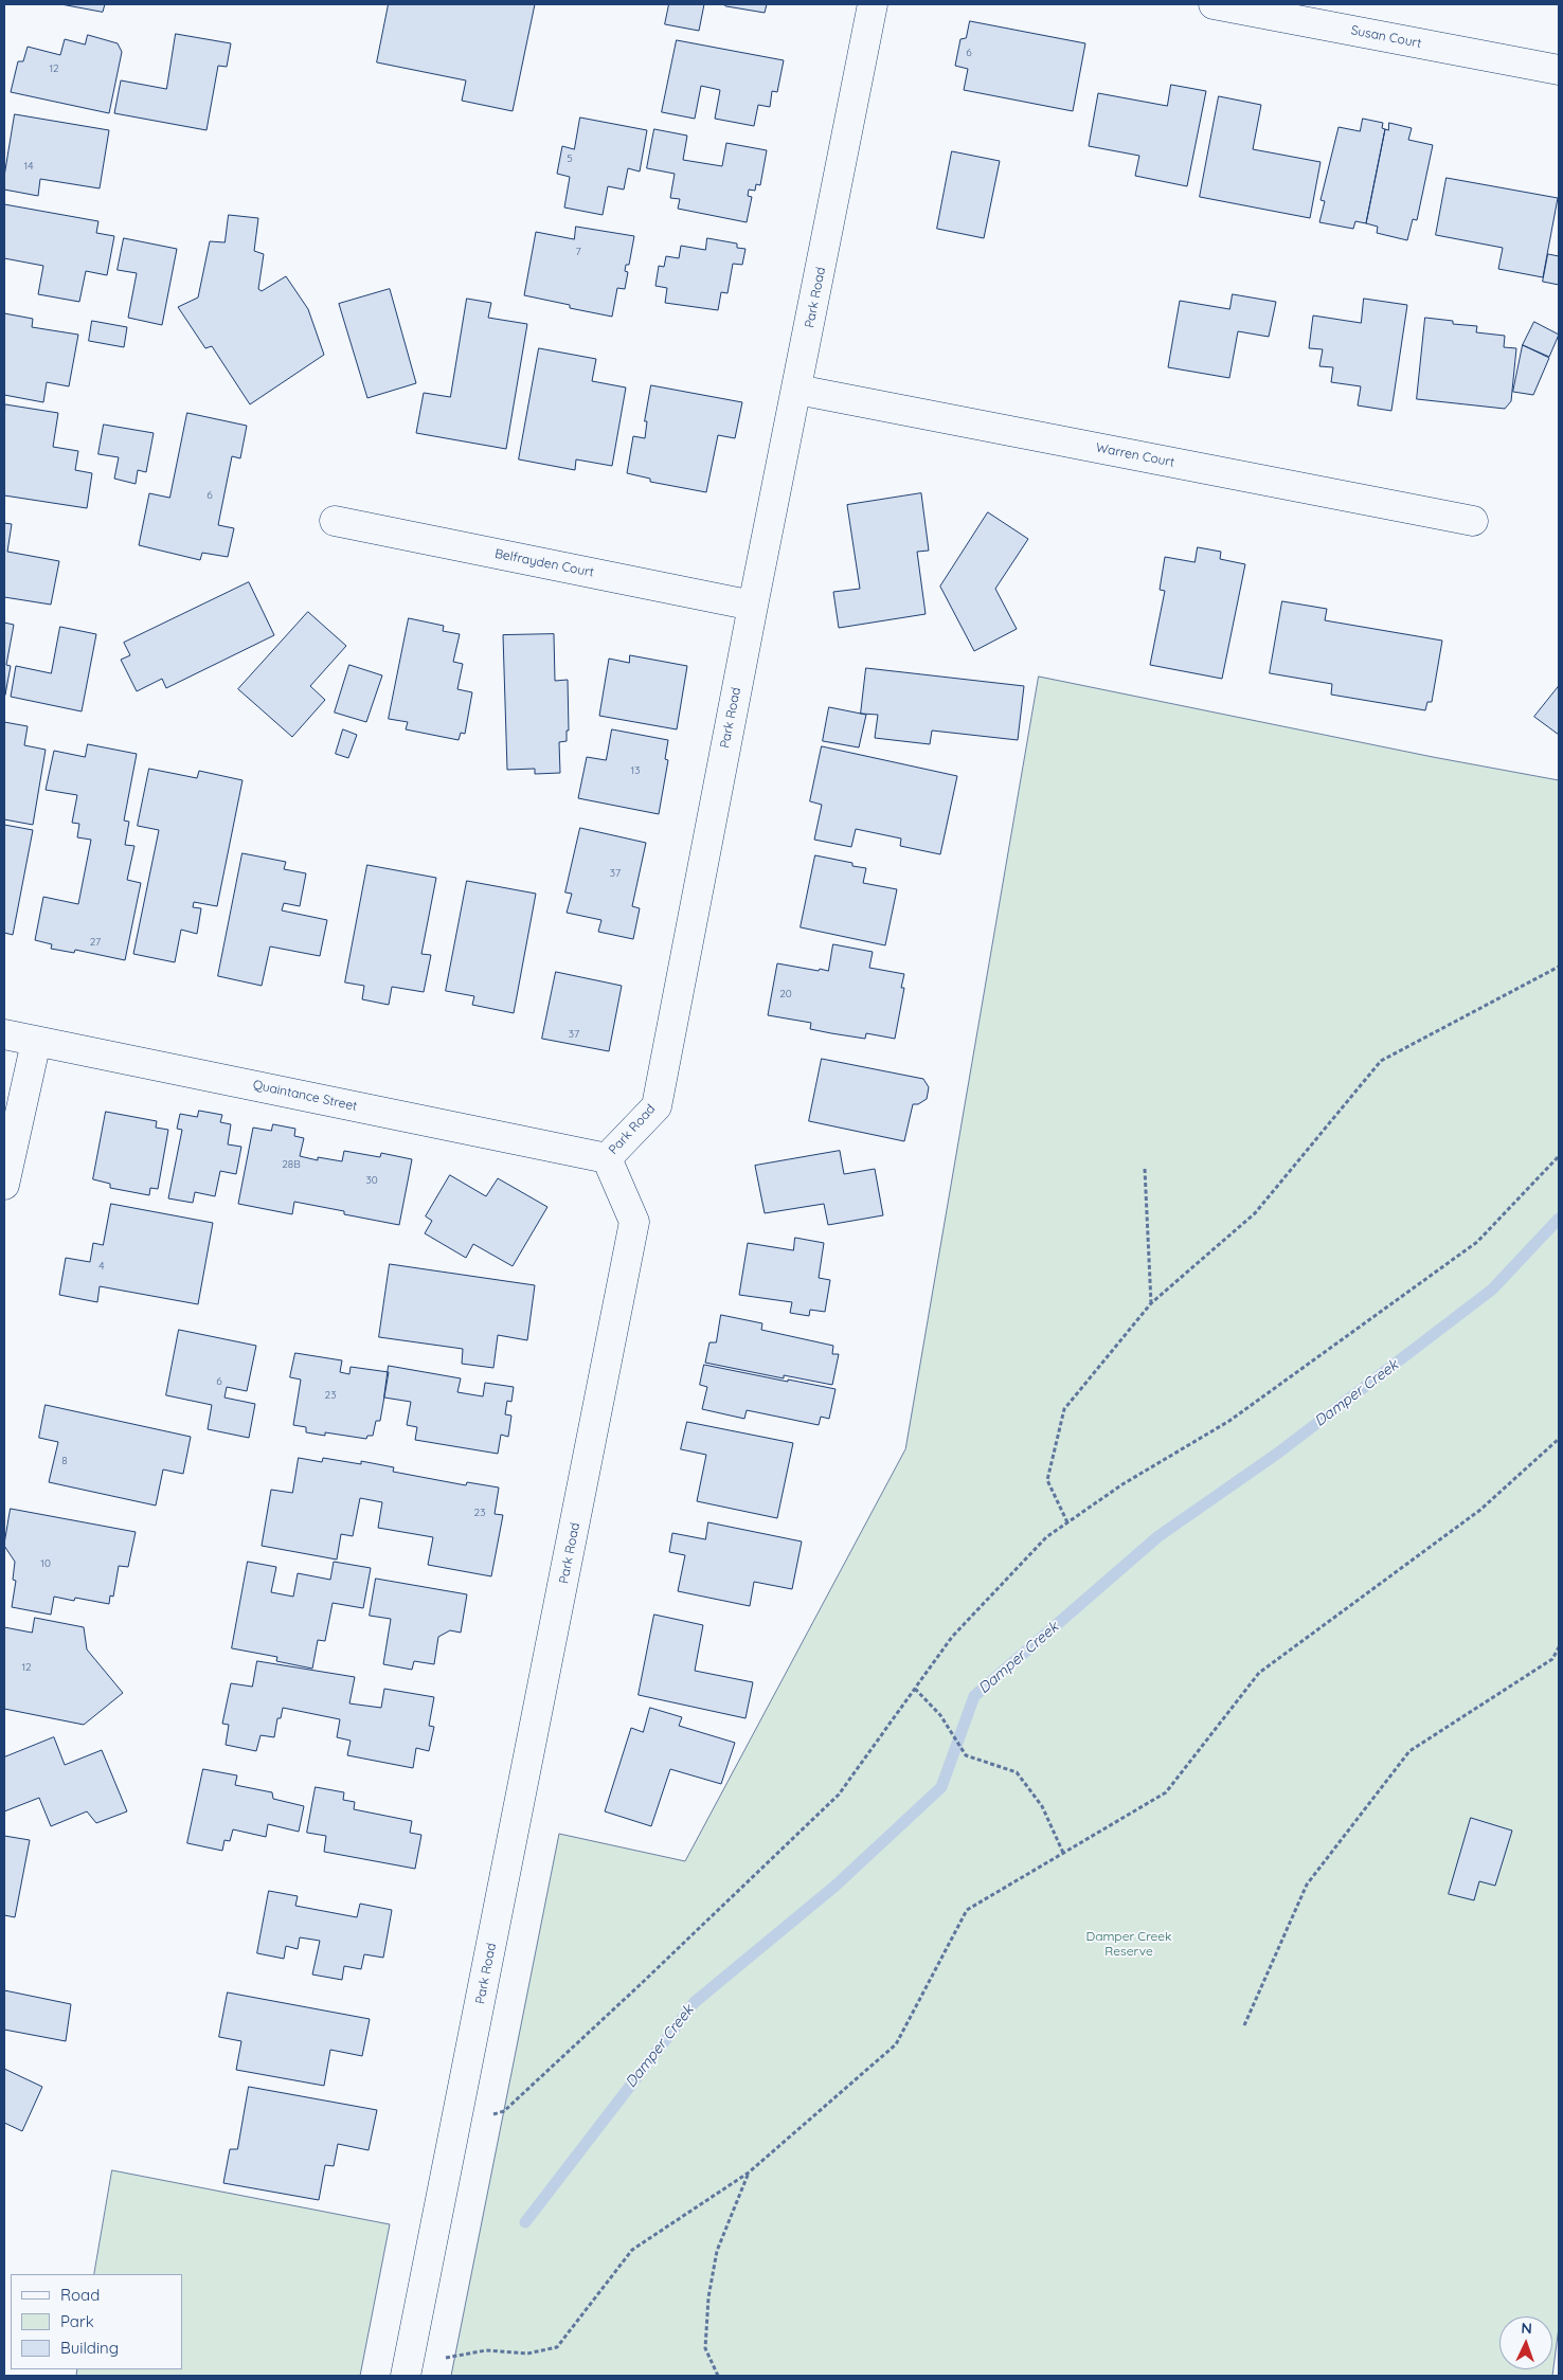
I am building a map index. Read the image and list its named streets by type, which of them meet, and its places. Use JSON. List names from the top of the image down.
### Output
{
  "streets": {
    "street": [
      "Susan Court",
      "Park Road",
      "Warren Court",
      "Belfrayden Court",
      "Quaintance Street"
    ]
  },
  "crossings": [
    ["Park Road", "Warren Court"],
    ["Park Road", "Belfrayden Court"],
    ["Park Road", "Quaintance Street"]
  ],
  "water": ["Damper Creek"],
  "parks": ["Damper Creek Reserve"],
  "house_numbers": [
    "6",
    "12",
    "5",
    "14",
    "7",
    "6",
    "13",
    "37",
    "27",
    "20",
    "37",
    "28B",
    "30",
    "4",
    "6",
    "23",
    "8",
    "23",
    "10",
    "12"
  ],
  "legend": ["Road", "Park", "Building"],
  "north": "top"
}
